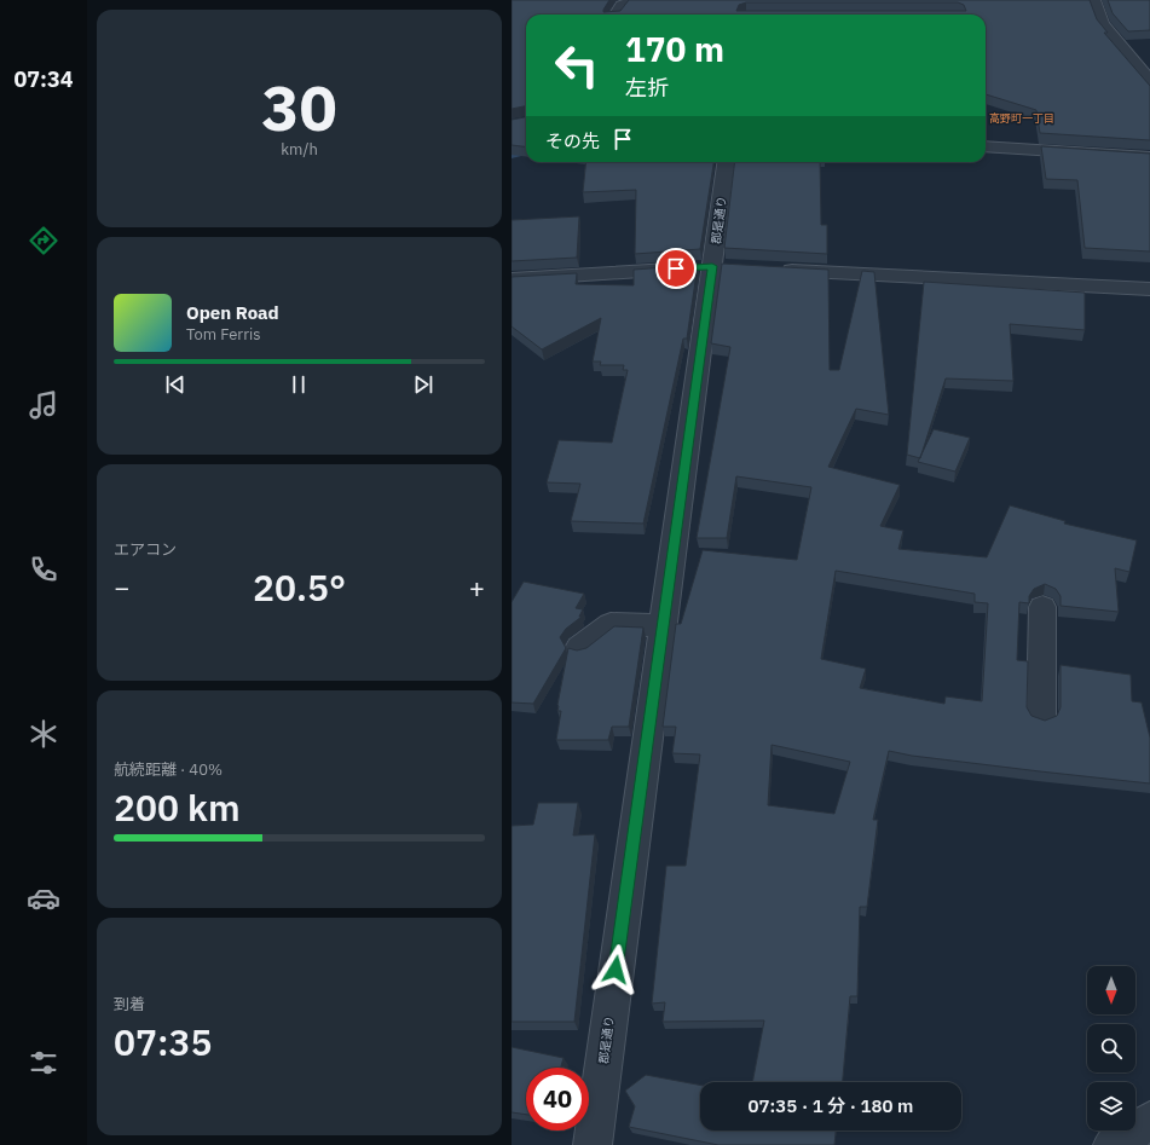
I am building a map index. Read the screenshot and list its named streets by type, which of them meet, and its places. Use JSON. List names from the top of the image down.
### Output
{
  "streets": {
    "street": ["郡是通り"]
  },
  "districts": ["高野町一丁目"],
  "north": "bottom",
  "page": {
    "tabs": "07:34",
    "tile": [
      ["30", "km/h"],
      "エアコン",
      ["航続距離 · 40%", "200 km"],
      ["到着", "07:35"]
    ],
    "turn": ["170 m", "左折"],
    "then": "その先",
    "song": ["Open Road", "Tom Ferris"],
    "heat": ["−", "20.5°", "+"],
    "limit": "40",
    "trip": "07:35 · 1 分 · 180 m"
  }
}
